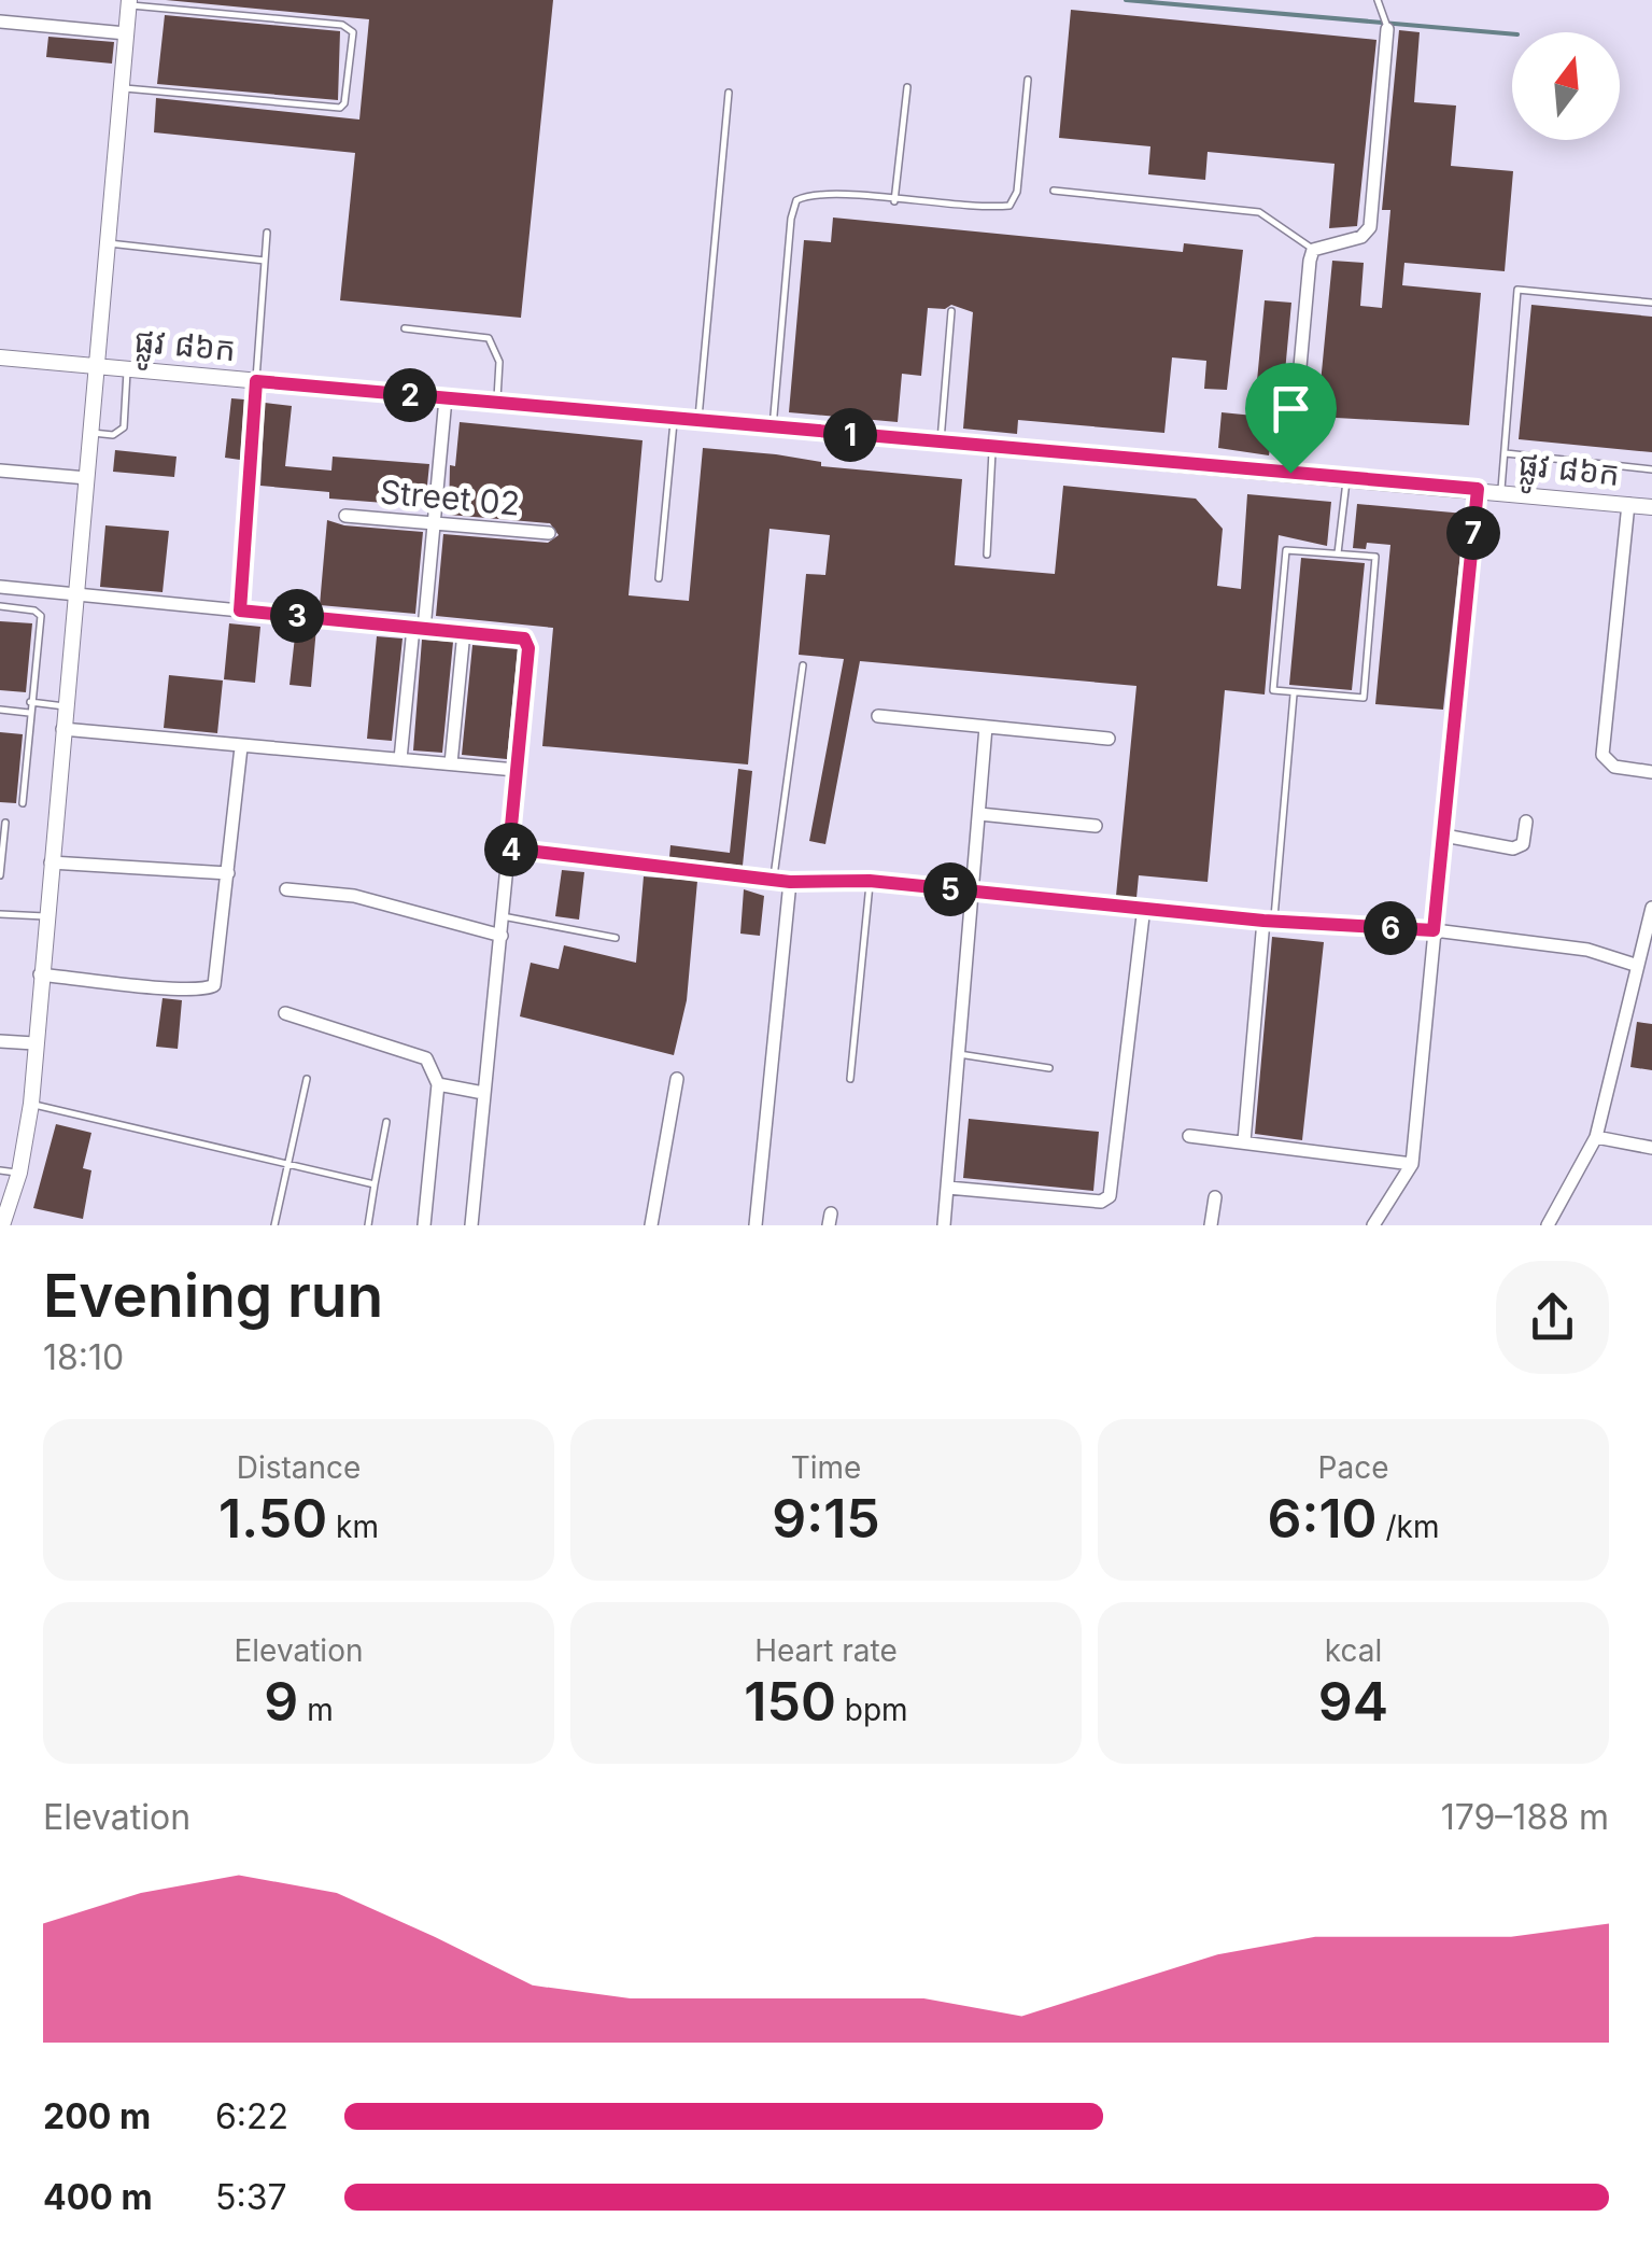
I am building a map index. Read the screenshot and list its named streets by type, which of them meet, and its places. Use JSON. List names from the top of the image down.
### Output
{
  "streets": {
    "street": ["ផ្លូវ ៨៦ក", "Street 02"]
  },
  "north": "top",
  "page": {
    "pins": [
      "2",
      "1",
      "7",
      "3",
      "4",
      "5",
      "6"
    ],
    "heading": ["Evening run", "18:10"],
    "stats": [
      ["Distance", "1.50 km"],
      ["Time", "9:15"],
      ["Pace", "6:10 /km"],
      ["Elevation", "9 m"],
      ["Heart rate", "150 bpm"],
      ["kcal", "94"]
    ],
    "chart": ["Elevation", "179–188 m"],
    "list": [
      {
        "name": "200 m",
        "note": "6:22"
      },
      {
        "name": "400 m",
        "note": "5:37"
      }
    ]
  }
}
